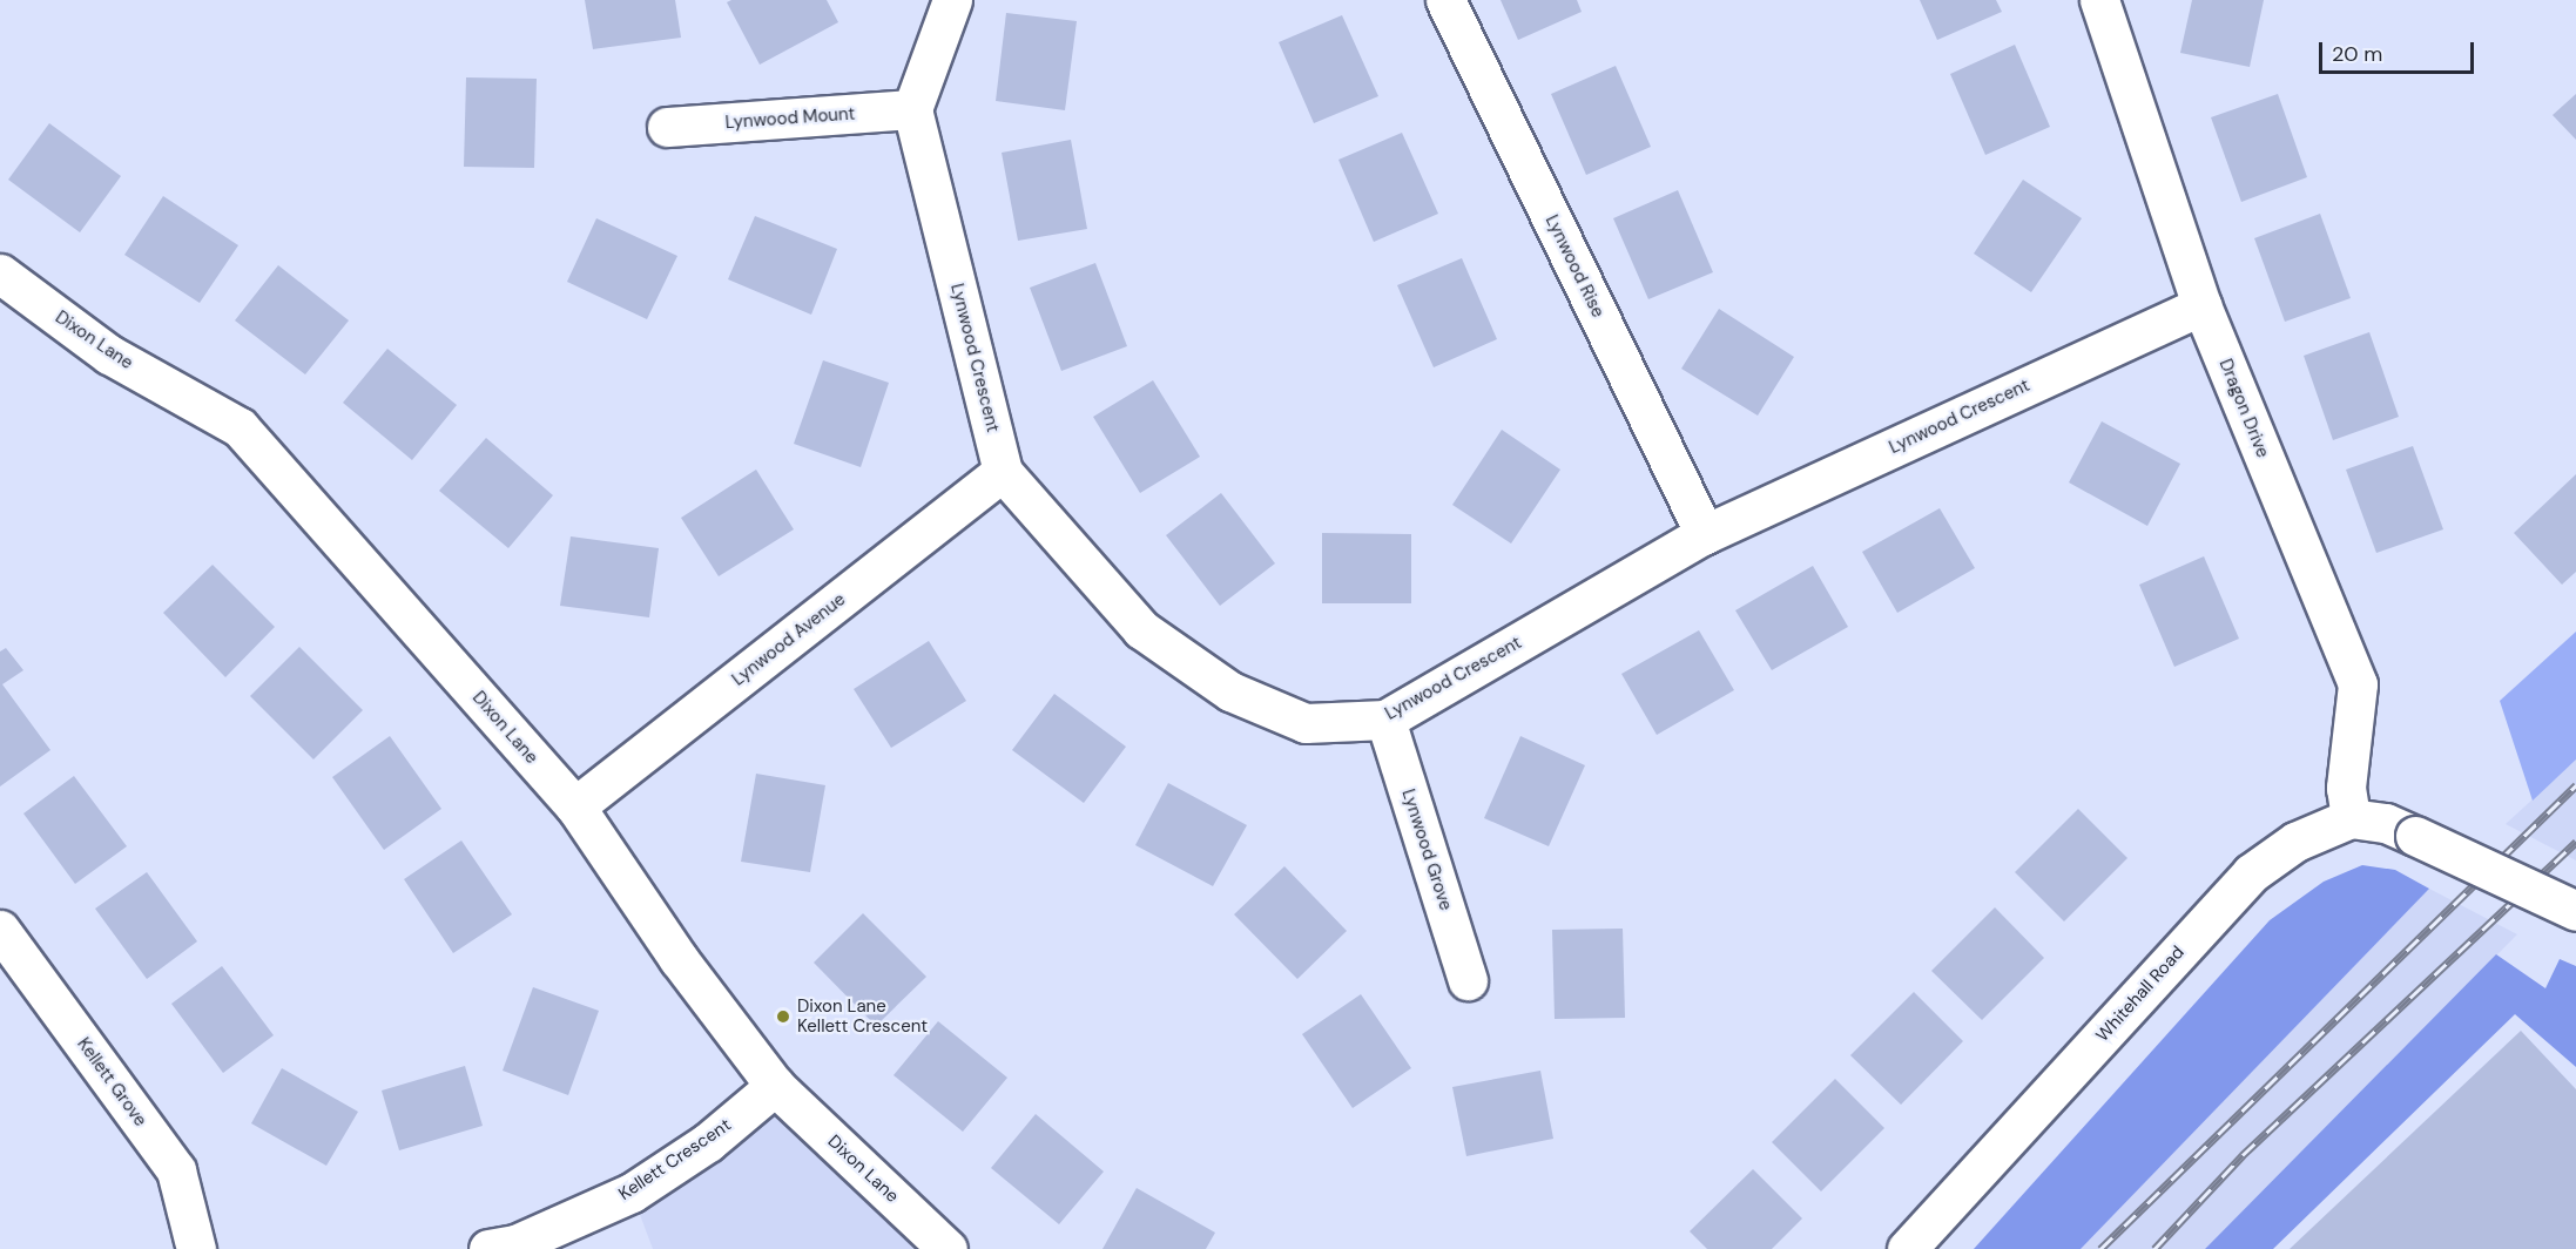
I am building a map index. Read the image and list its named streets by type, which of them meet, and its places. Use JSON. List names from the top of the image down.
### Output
{
  "streets": {
    "street": [
      "Lynwood Mount",
      "Lynwood Rise",
      "Dixon Lane",
      "Lynwood Crescent",
      "Dragon Drive",
      "Lynwood Avenue",
      "Lynwood Grove",
      "Whitehall Road",
      "Kellett Grove",
      "Kellett Crescent"
    ]
  },
  "crossings": [
    ["Lynwood Mount", "Lynwood Crescent"],
    ["Lynwood Rise", "Lynwood Crescent"],
    ["Dixon Lane", "Lynwood Avenue"],
    ["Dixon Lane", "Kellett Crescent"],
    ["Lynwood Crescent", "Dragon Drive"],
    ["Lynwood Crescent", "Lynwood Avenue"],
    ["Lynwood Crescent", "Lynwood Grove"],
    ["Dragon Drive", "Whitehall Road"]
  ],
  "places": ["Dixon Lane Kellett Crescent"],
  "scale_bar": "20 m"
}
